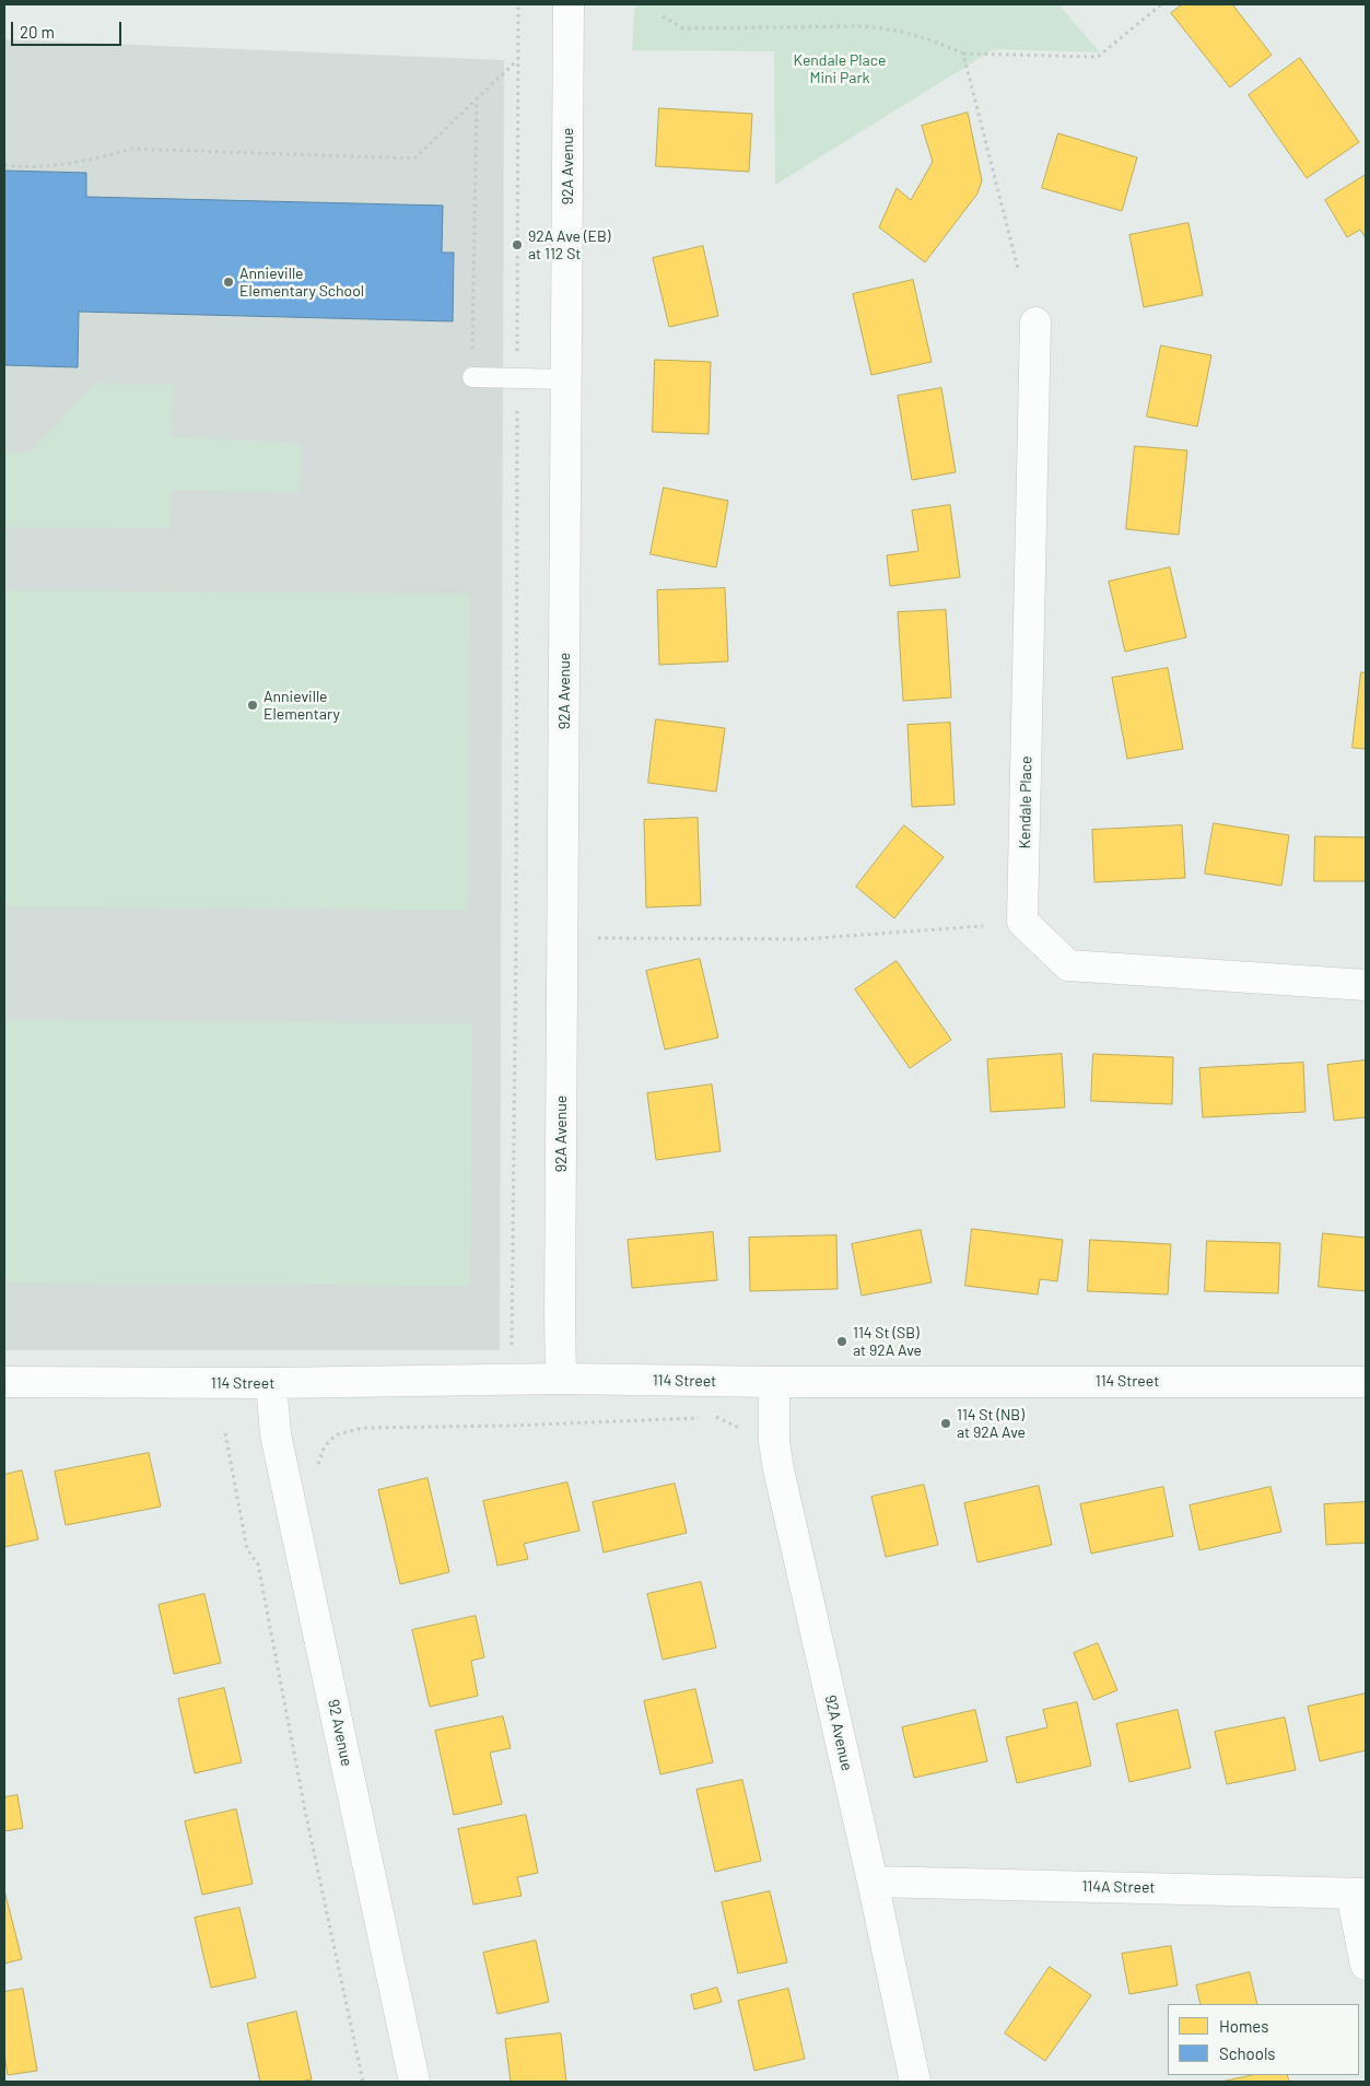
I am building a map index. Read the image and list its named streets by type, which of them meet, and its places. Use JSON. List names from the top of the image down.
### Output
{
  "streets": {
    "street": [
      "92A Avenue",
      "Kendale Place",
      "114 Street",
      "92 Avenue",
      "114A Street"
    ]
  },
  "crossings": [
    ["92A Avenue", "114 Street"],
    ["92A Avenue", "114A Street"],
    ["114 Street", "92 Avenue"]
  ],
  "parks": ["Kendale Place Mini Park"],
  "places": [
    "92A Ave (EB) at 112 St",
    "Annieville Elementary School",
    "Annieville Elementary",
    "114 St (SB) at 92A Ave",
    "114 St (NB) at 92A Ave"
  ],
  "legend": ["Homes", "Schools"],
  "scale_bar": "20 m"
}
